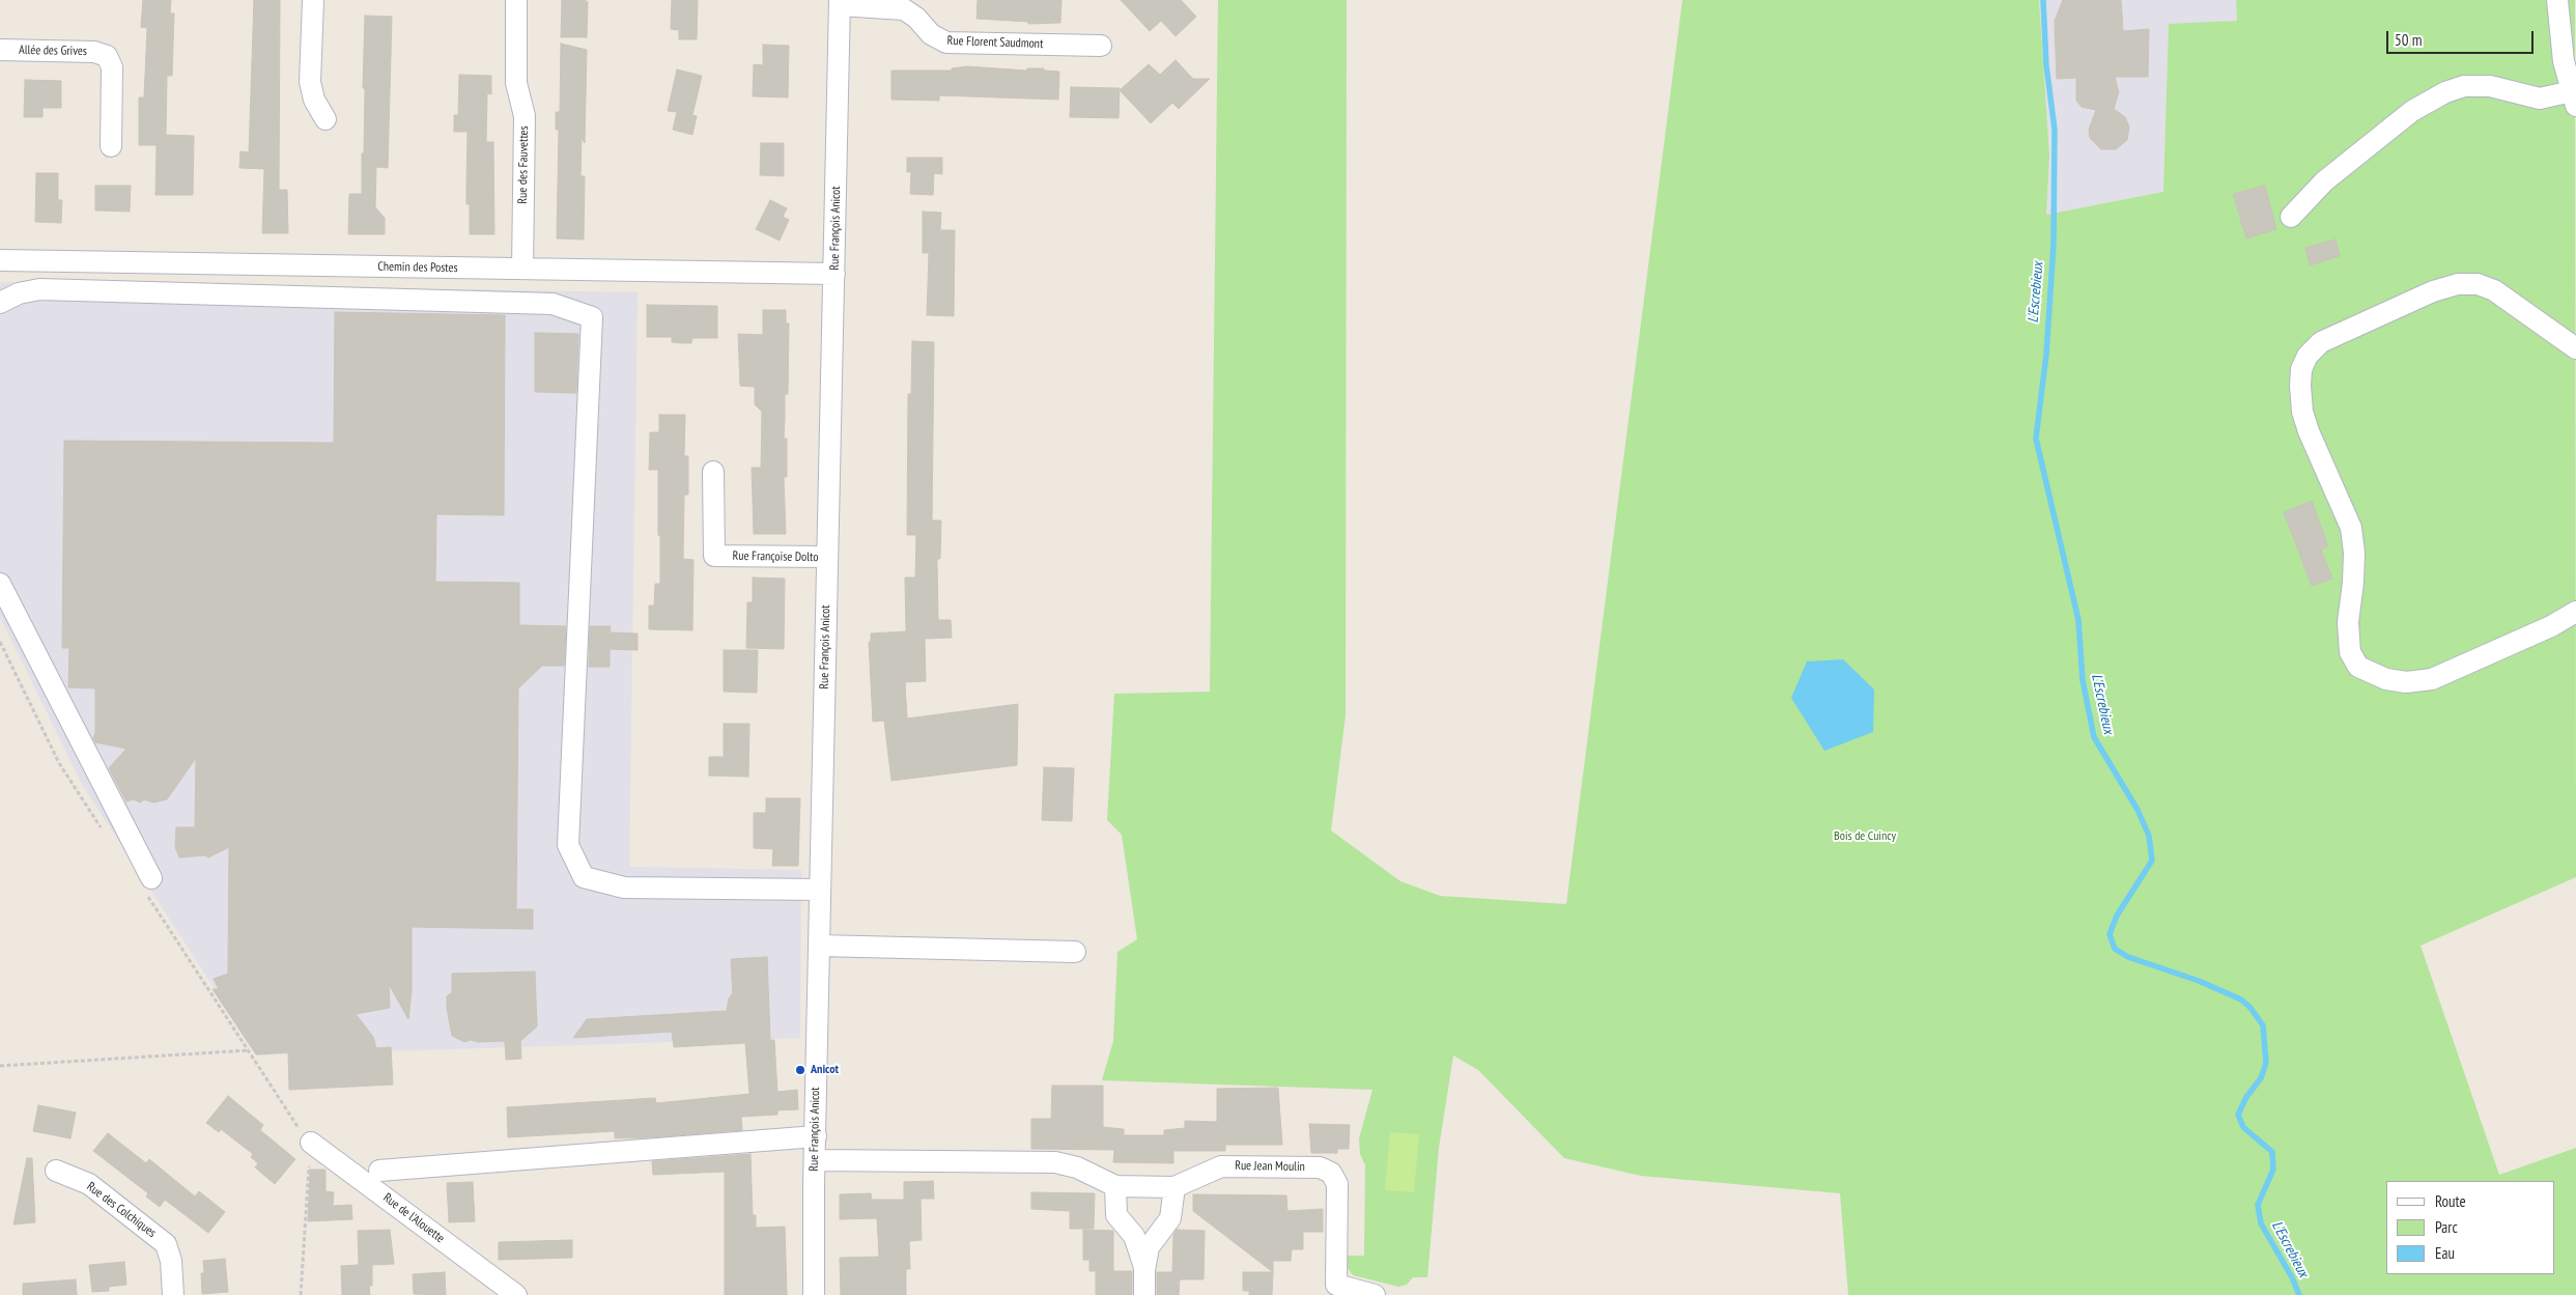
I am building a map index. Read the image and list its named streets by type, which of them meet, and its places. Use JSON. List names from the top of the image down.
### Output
{
  "streets": {
    "street": [
      "Rue Florent Saudmont",
      "Allée des Grives",
      "Rue des Fauvettes",
      "Rue François Anicot",
      "Chemin des Postes",
      "Rue Françoise Dolto",
      "Rue Jean Moulin",
      "Rue des Colchiques",
      "Rue de l'Alouette"
    ]
  },
  "crossings": [
    ["Rue Florent Saudmont", "Rue François Anicot"],
    ["Rue des Fauvettes", "Chemin des Postes"],
    ["Rue François Anicot", "Chemin des Postes"],
    ["Rue François Anicot", "Rue Françoise Dolto"],
    ["Rue François Anicot", "Rue Jean Moulin"]
  ],
  "water": ["L'Escrebieux"],
  "parks": ["Bois de Cuincy"],
  "places": ["Anicot"],
  "legend": ["Route", "Parc", "Eau"],
  "scale_bar": "50 m"
}
